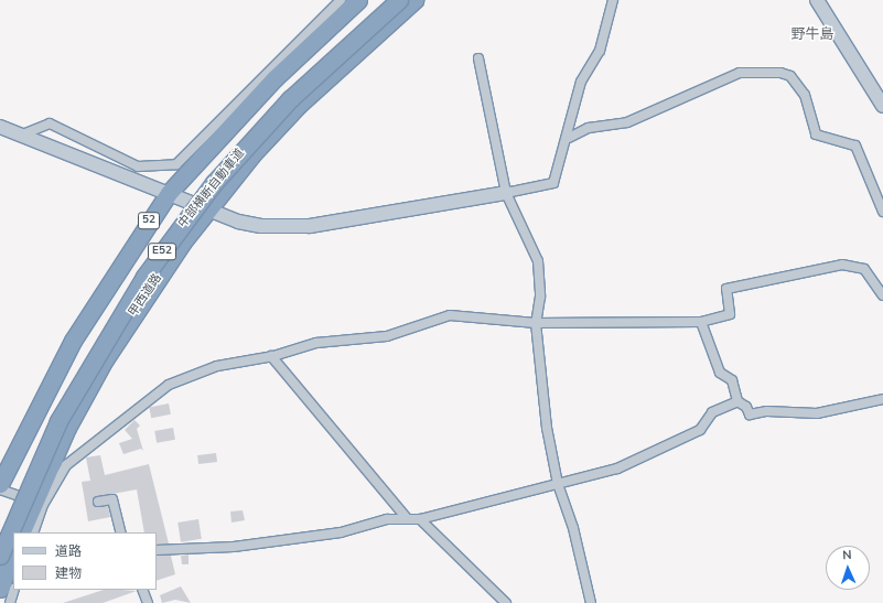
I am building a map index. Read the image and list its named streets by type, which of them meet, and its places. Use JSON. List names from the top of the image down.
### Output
{
  "streets": {
    "highway": [
      "中部横断自動車道",
      "52",
      "E52",
      "甲西道路"
    ]
  },
  "districts": ["野牛島"],
  "legend": ["道路", "建物"],
  "north": "top"
}
